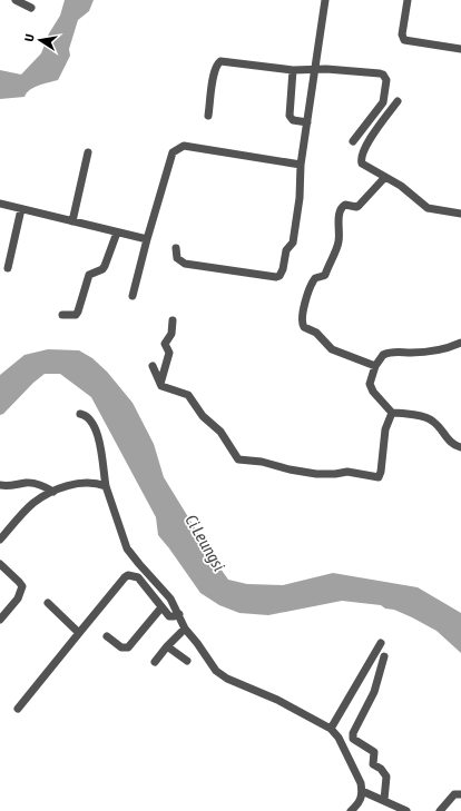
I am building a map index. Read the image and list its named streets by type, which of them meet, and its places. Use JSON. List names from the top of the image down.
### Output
{
  "water": ["Ci Leungsi"],
  "north": "left"
}
